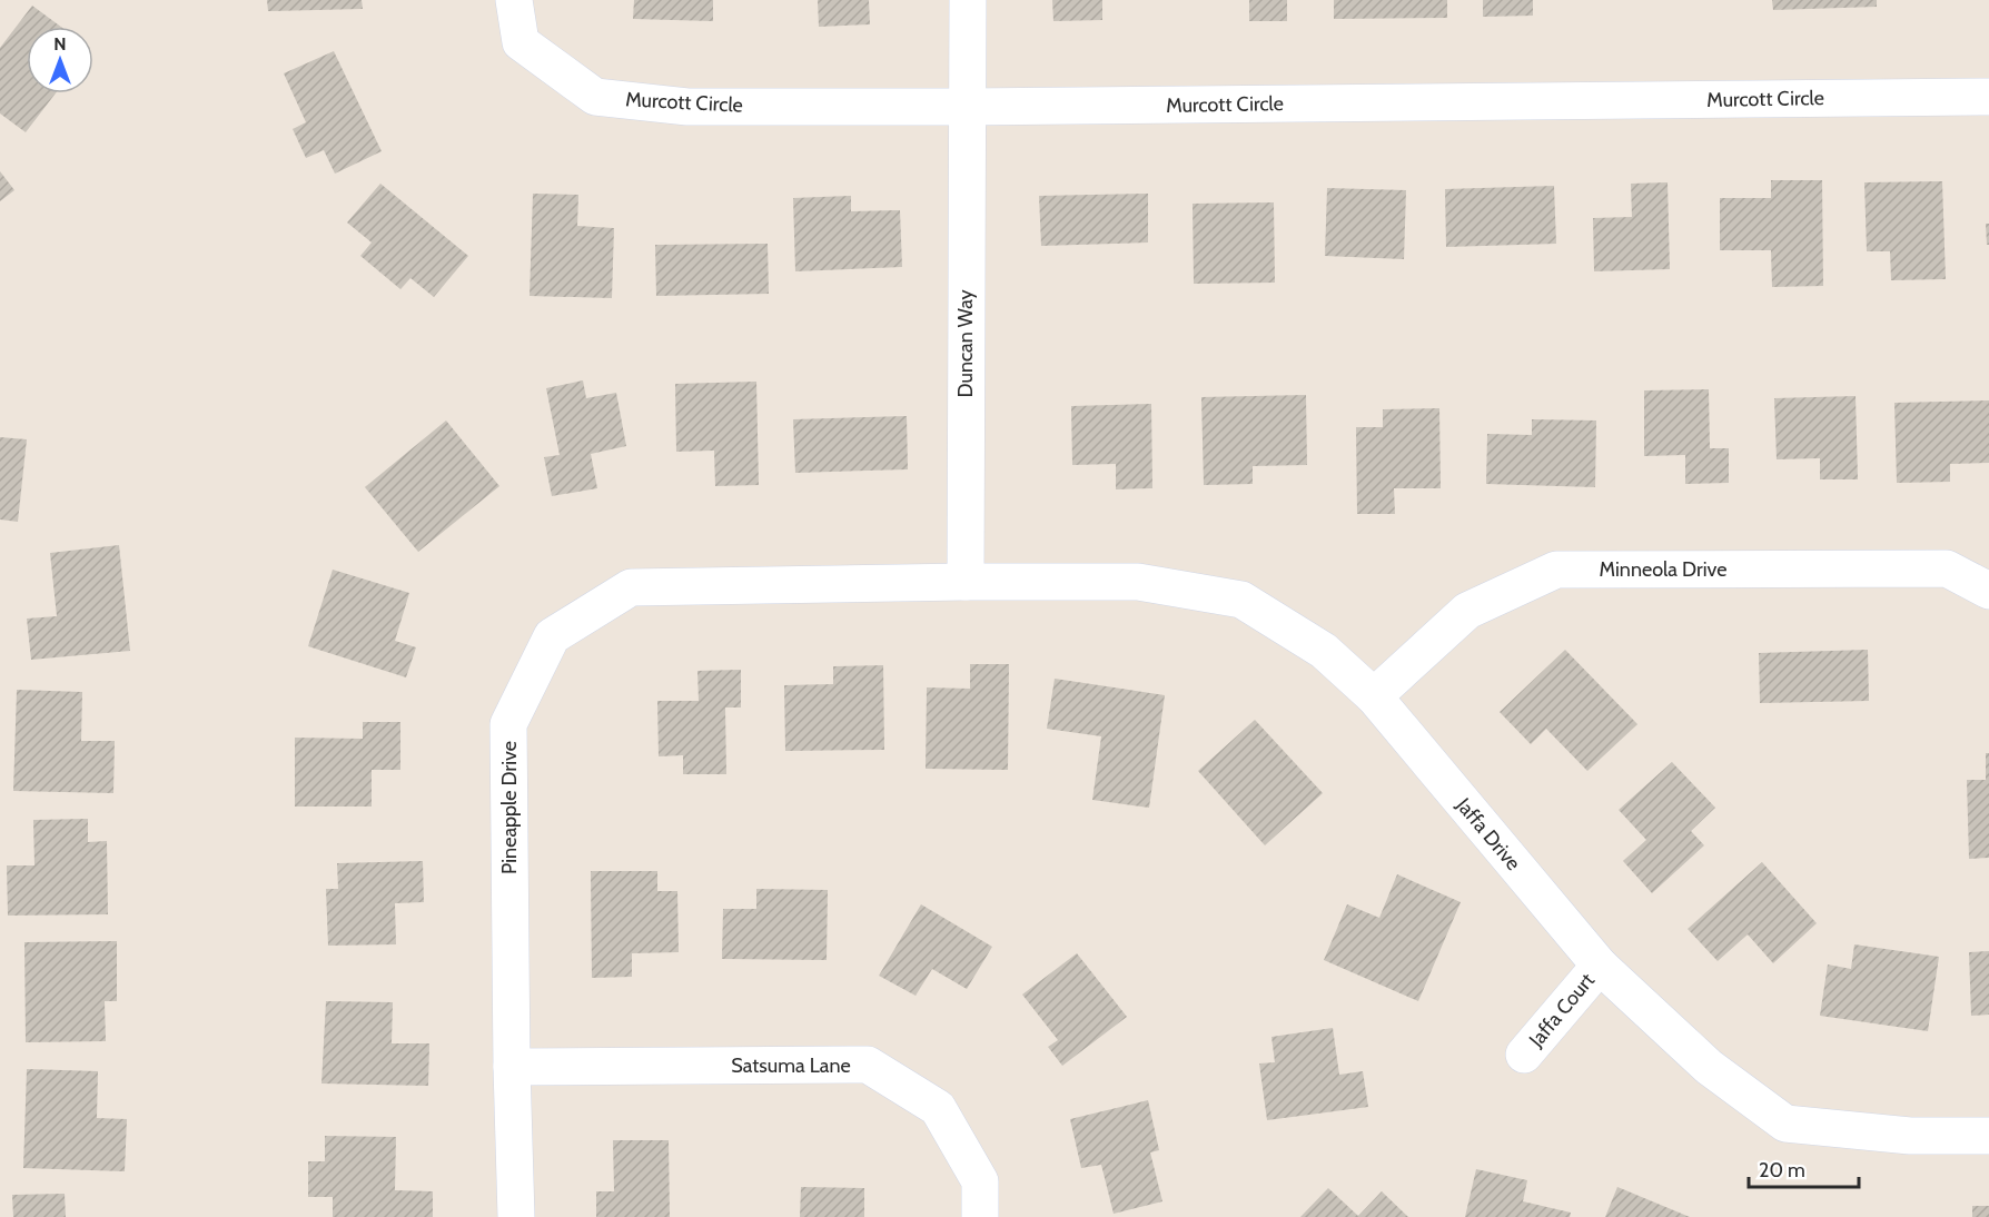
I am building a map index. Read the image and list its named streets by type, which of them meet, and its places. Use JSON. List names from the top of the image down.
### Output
{
  "streets": {
    "street": [
      "Murcott Circle",
      "Duncan Way",
      "Minneola Drive",
      "Pineapple Drive",
      "Jaffa Drive",
      "Jaffa Court",
      "Satsuma Lane"
    ]
  },
  "crossings": [
    ["Murcott Circle", "Duncan Way"],
    ["Duncan Way", "Pineapple Drive"],
    ["Duncan Way", "Jaffa Drive"],
    ["Minneola Drive", "Jaffa Drive"],
    ["Pineapple Drive", "Jaffa Drive"],
    ["Pineapple Drive", "Satsuma Lane"],
    ["Jaffa Drive", "Jaffa Court"]
  ],
  "scale_bar": "20 m",
  "north": "top"
}
